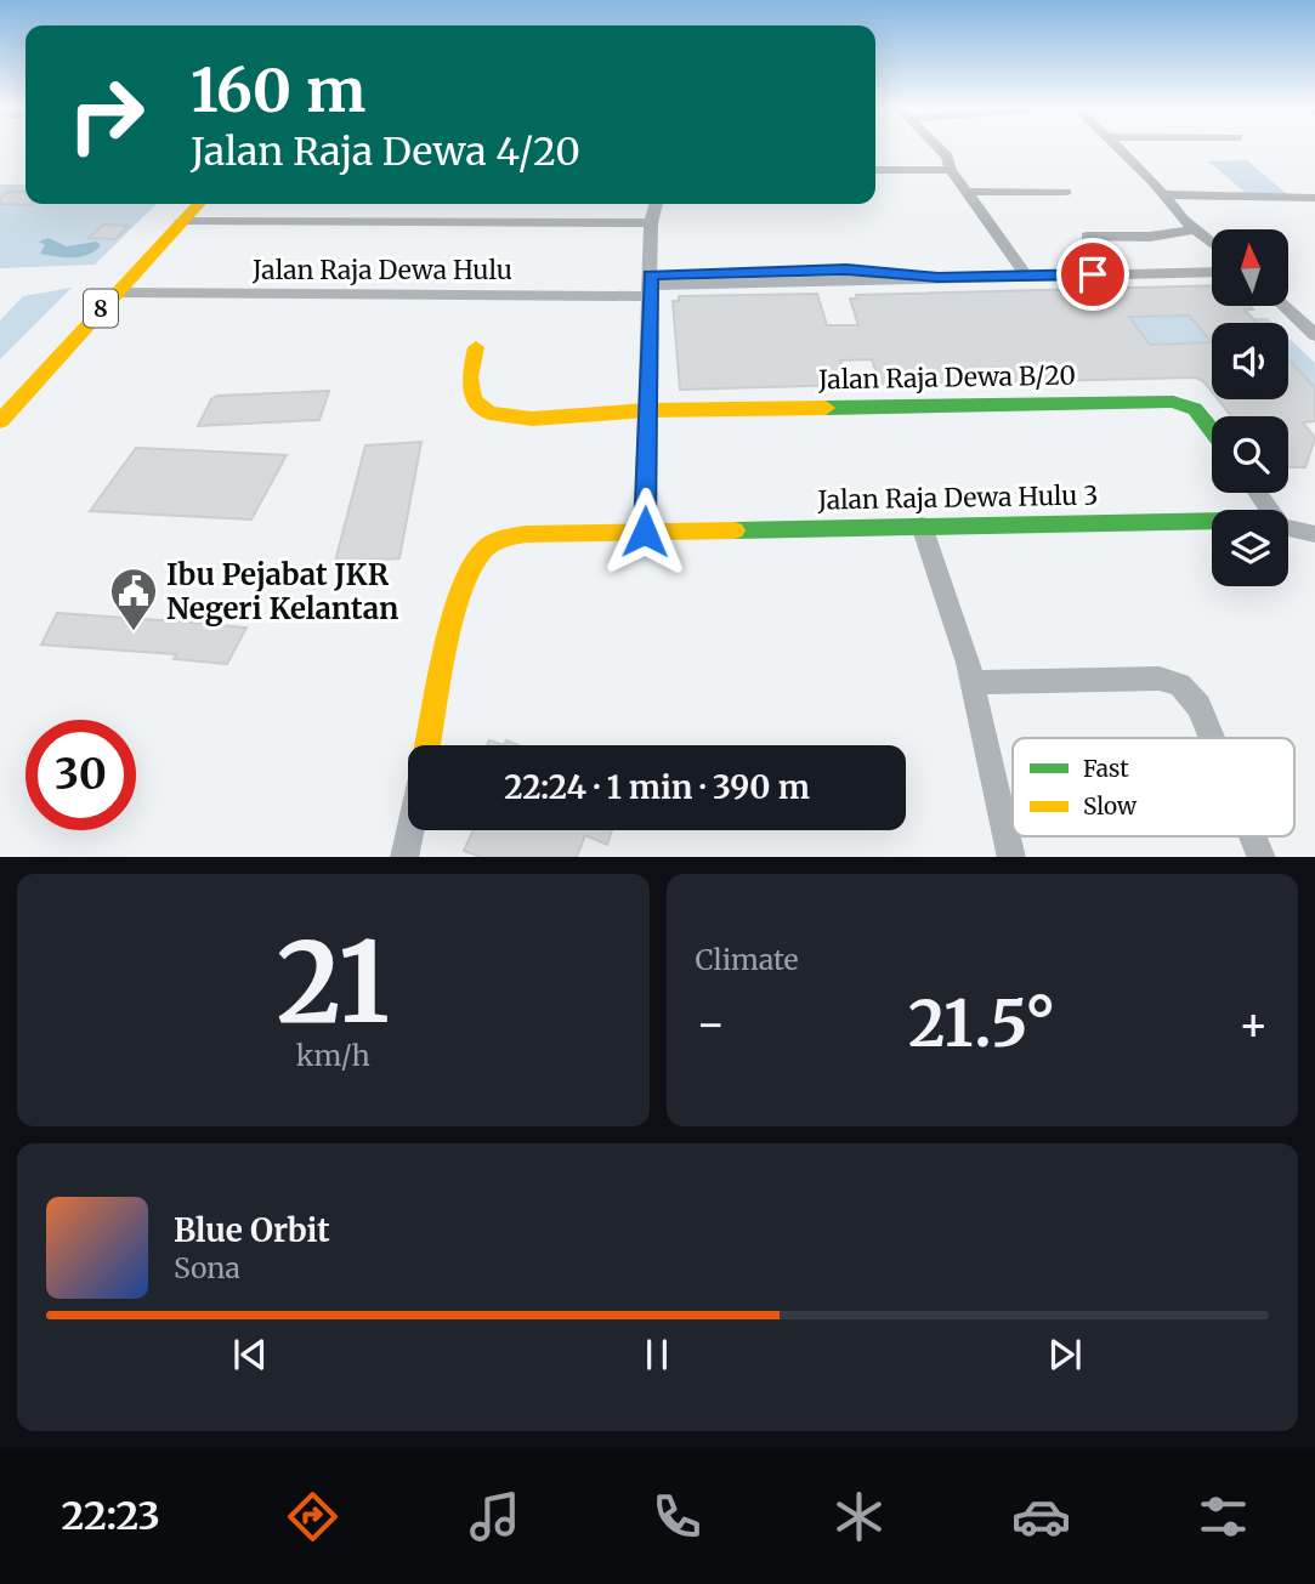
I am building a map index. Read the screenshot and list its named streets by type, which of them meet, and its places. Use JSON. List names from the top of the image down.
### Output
{
  "streets": {
    "street": [
      "Jalan Raja Dewa Hulu",
      "8",
      "Jalan Raja Dewa B/20",
      "Jalan Raja Dewa Hulu 3"
    ]
  },
  "crossings": [
    ["Jalan Raja Dewa Hulu", "8"]
  ],
  "places": {
    "public building": ["Ibu Pejabat JKR Negeri Kelantan"]
  },
  "legend": ["Fast", "Slow"],
  "north": "top",
  "page": {
    "turn": ["160 m", "Jalan Raja Dewa 4/20"],
    "limit": "30",
    "trip": "22:24 · 1 min · 390 m",
    "tile": [
      ["21", "km/h"],
      "Climate"
    ],
    "heat": ["−", "21.5°", "+"],
    "song": ["Blue Orbit", "Sona"],
    "tabs": "22:23"
  }
}
